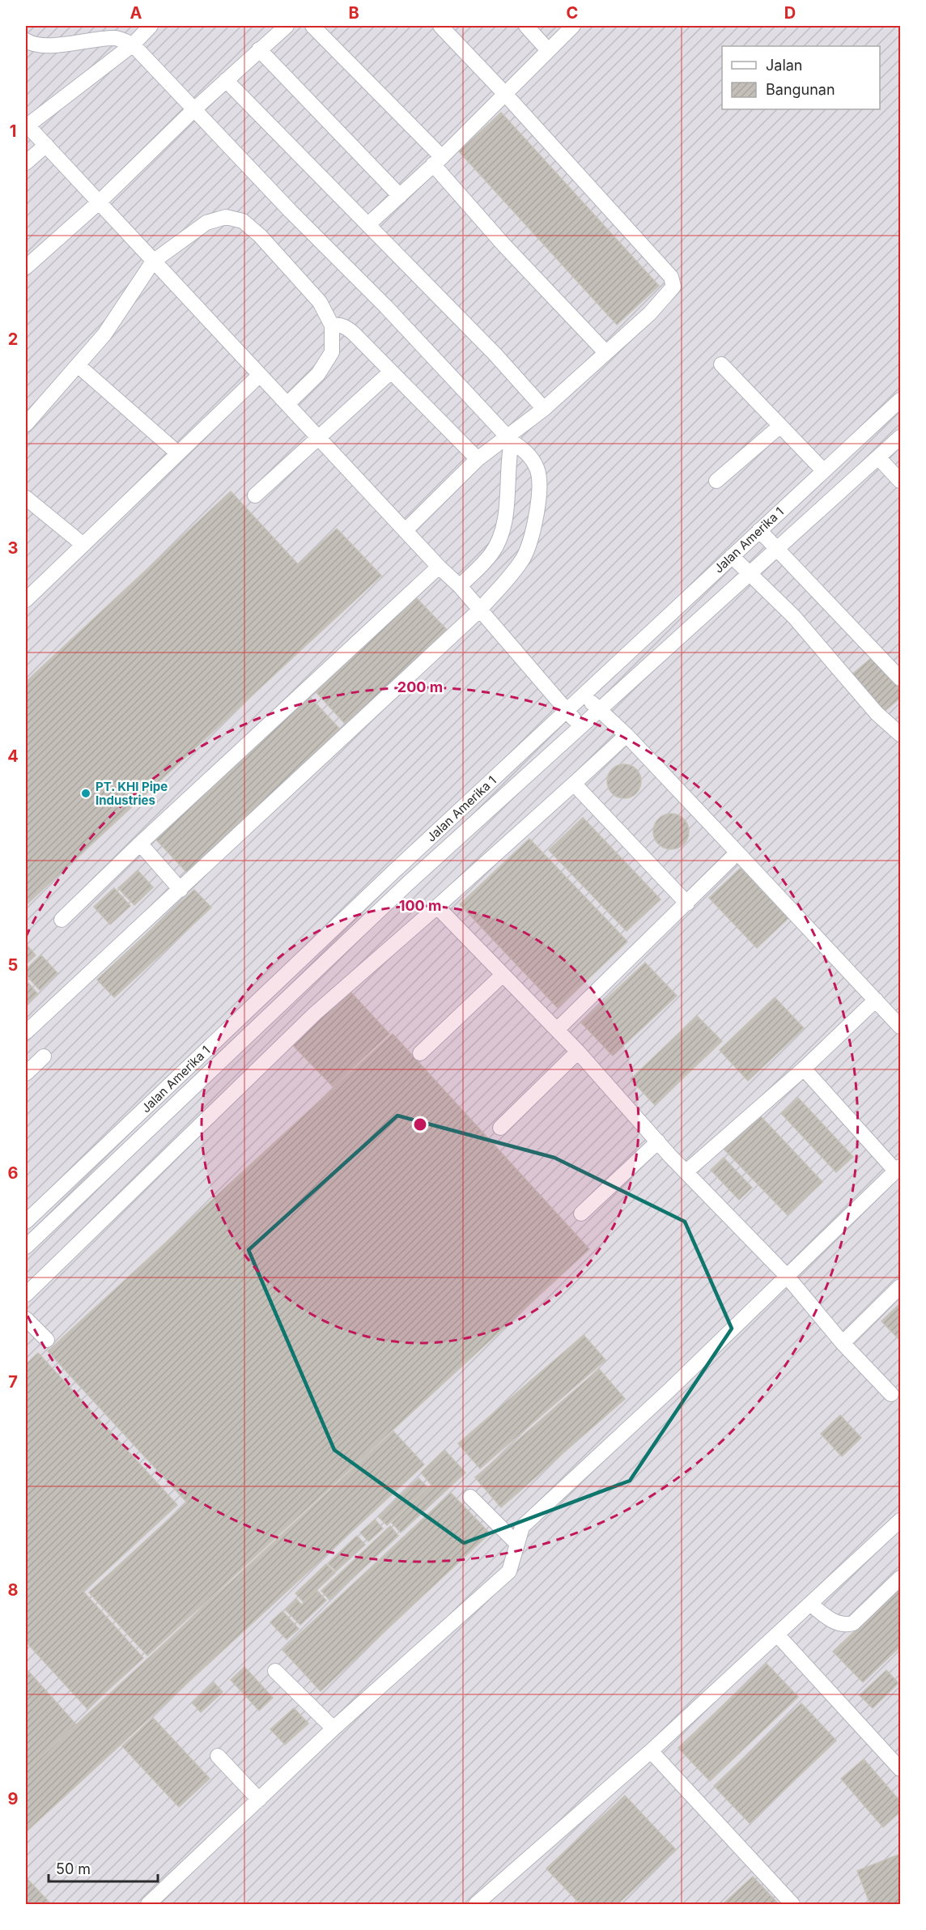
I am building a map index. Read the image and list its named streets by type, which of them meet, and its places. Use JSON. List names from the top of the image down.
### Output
{
  "streets": {
    "lane": ["Jalan Amerika 1"]
  },
  "places": ["PT. KHI Pipe Industries"],
  "legend": ["Jalan", "Bangunan"],
  "scale_bar": "50 m",
  "grid": {
    "columns": [
      "A",
      "B",
      "C",
      "D"
    ],
    "rows": [
      "1",
      "2",
      "3",
      "4",
      "5",
      "6",
      "7",
      "8",
      "9"
    ]
  },
  "rings": ["200 m", "100 m"]
}
